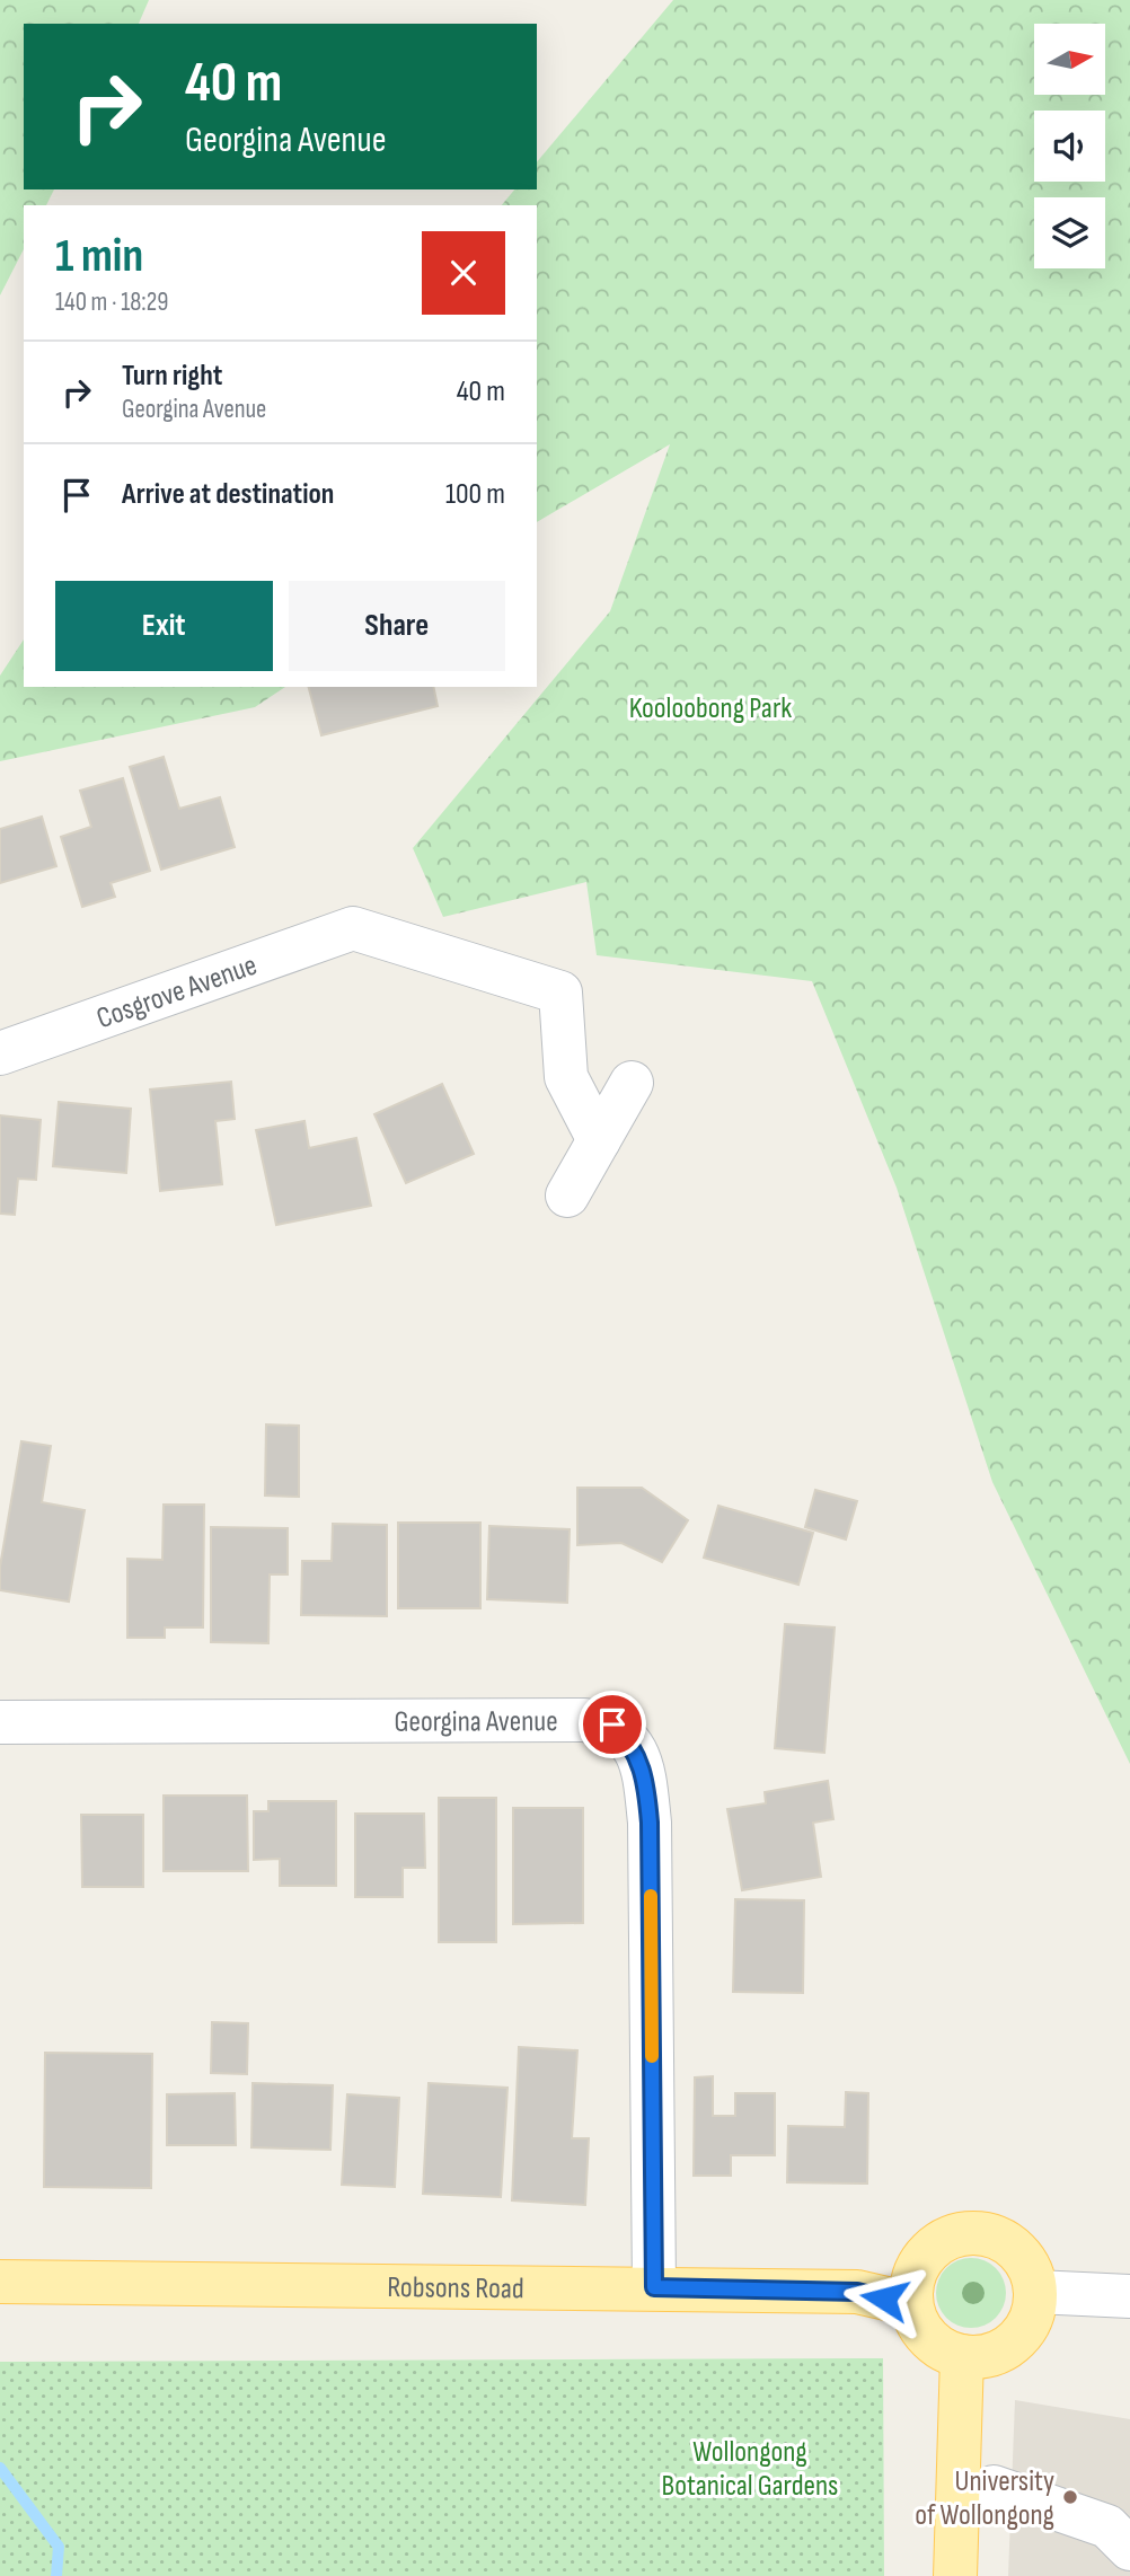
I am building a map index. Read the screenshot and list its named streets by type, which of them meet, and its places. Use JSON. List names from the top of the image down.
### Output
{
  "streets": {
    "main road": ["Robsons Road"],
    "street": ["Cosgrove Avenue", "Georgina Avenue"]
  },
  "crossings": [
    ["Georgina Avenue", "Robsons Road"]
  ],
  "parks": ["Kooloobong Park", "Wollongong Botanical Gardens"],
  "places": ["University of Wollongong"],
  "north": "right",
  "page": {
    "turn": ["40 m", "Georgina Avenue"],
    "heading": ["1 min", "140 m · 18:29"],
    "list": [
      {
        "name": "Turn right",
        "note": "Georgina Avenue",
        "value": "40 m"
      },
      {
        "name": "Arrive at destination",
        "value": "100 m"
      }
    ],
    "buttons": ["Exit", "Share"]
  }
}
